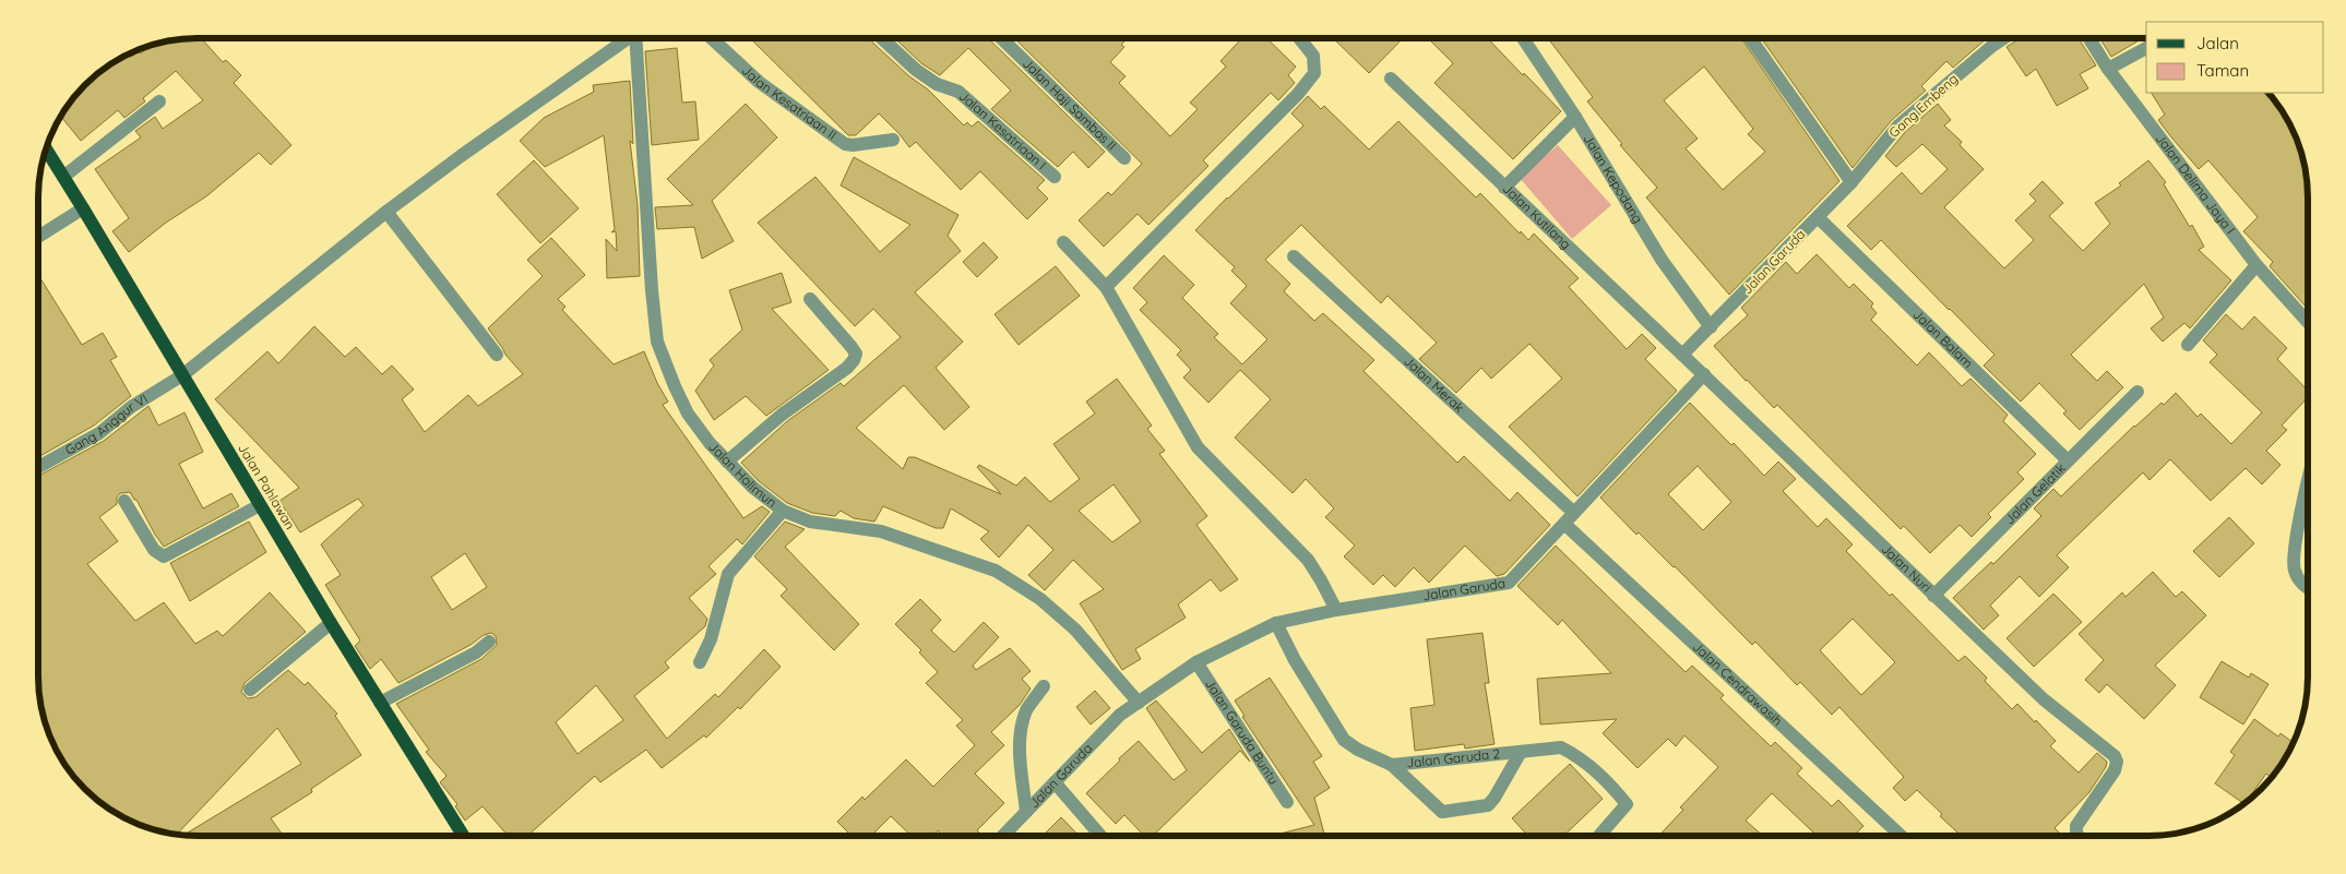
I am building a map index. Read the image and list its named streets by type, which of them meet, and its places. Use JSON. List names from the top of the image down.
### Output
{
  "streets": {
    "main road": ["Jalan Pahlawan"],
    "street": [
      "Jalan Kesatriaan II",
      "Jalan Haji Sambas II",
      "Gang Embeng",
      "Jalan Kesatriaan I",
      "Jalan Kepodang",
      "Jalan Delima Jaya I",
      "Jalan Kutilang",
      "Jalan Garuda",
      "Jalan Balam",
      "Jalan Merak",
      "Gang Anggur VI",
      "Jalan Halimun",
      "Jalan Gelatik",
      "Jalan Nuri",
      "Jalan Cendrawasih",
      "Jalan Garuda Buntu",
      "Jalan Garuda 2"
    ]
  },
  "crossings": [
    ["Gang Embeng", "Jalan Garuda"],
    ["Gang Embeng", "Jalan Balam"],
    ["Jalan Kepodang", "Jalan Garuda"],
    ["Jalan Kutilang", "Jalan Garuda"],
    ["Jalan Garuda", "Jalan Balam"],
    ["Jalan Garuda", "Jalan Merak"],
    ["Jalan Garuda", "Jalan Halimun"],
    ["Jalan Garuda", "Jalan Nuri"],
    ["Jalan Garuda", "Jalan Cendrawasih"],
    ["Jalan Garuda", "Jalan Garuda Buntu"],
    ["Jalan Garuda", "Jalan Garuda 2"],
    ["Jalan Balam", "Jalan Gelatik"],
    ["Gang Anggur VI", "Jalan Pahlawan"],
    ["Jalan Gelatik", "Jalan Nuri"]
  ],
  "legend": ["Jalan", "Taman"]
}
